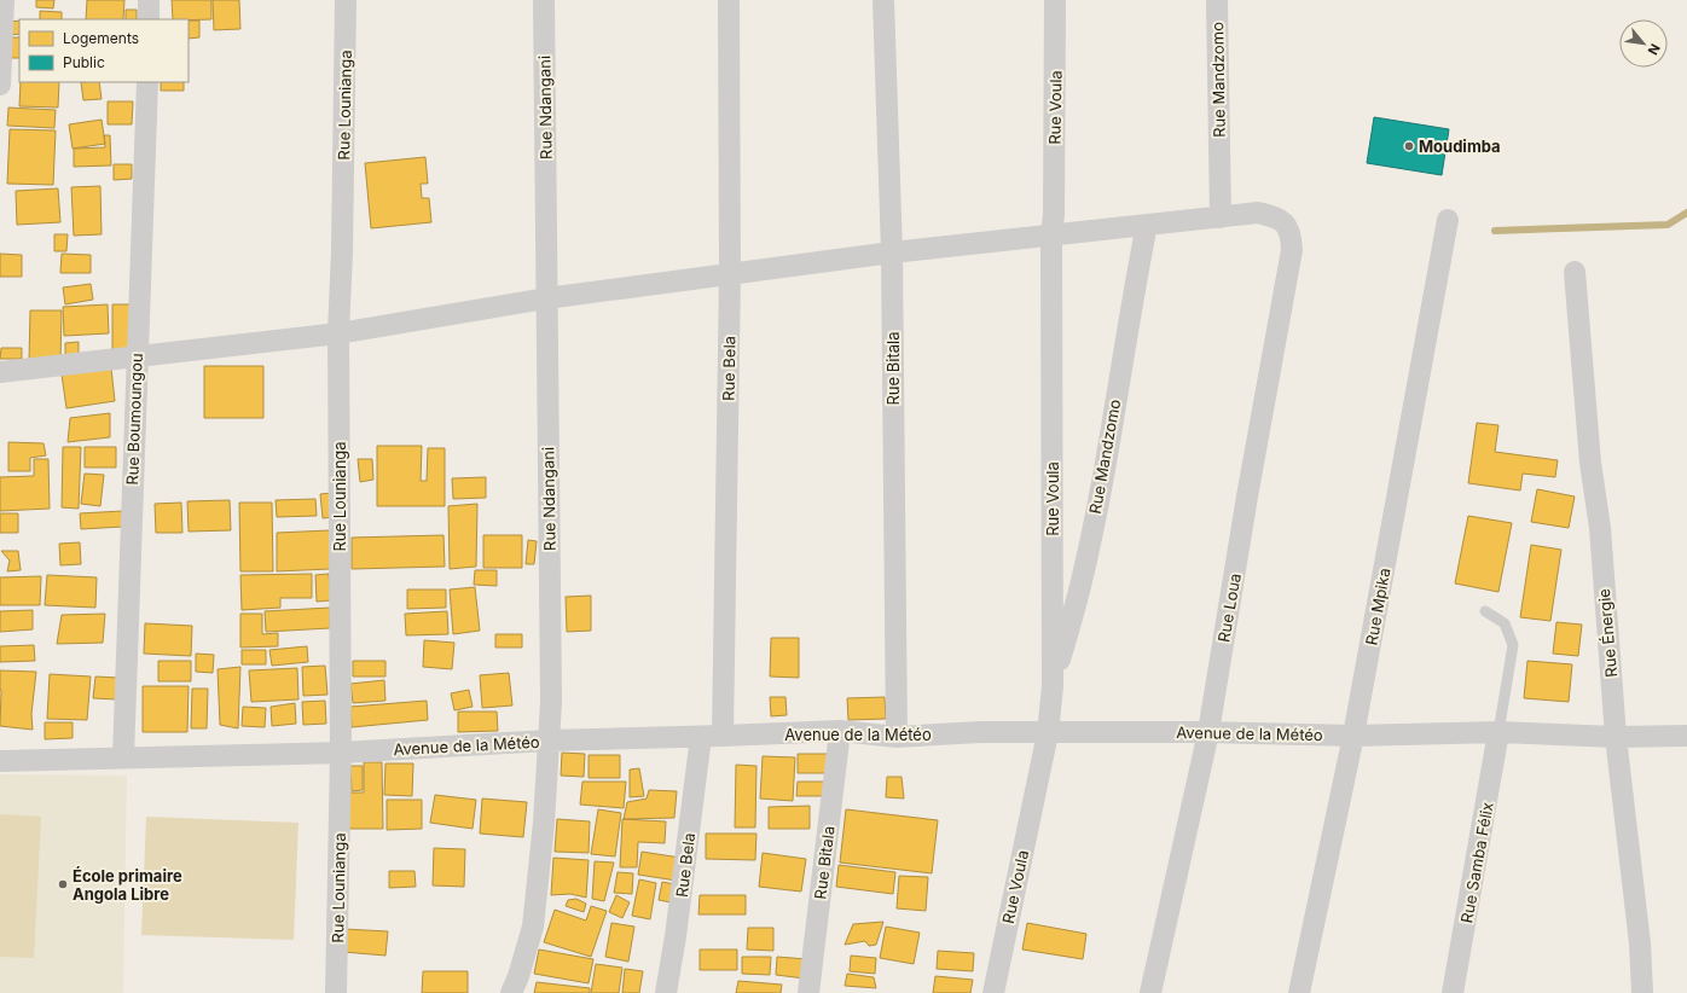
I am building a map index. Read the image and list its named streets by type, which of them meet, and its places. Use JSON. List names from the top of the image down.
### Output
{
  "streets": {
    "street": [
      "Rue Mandzomo",
      "Rue Lounianga",
      "Rue Ndangani",
      "Rue Voula",
      "Rue Bela",
      "Rue Bitala",
      "Rue Boumoungou",
      "Rue Mpika",
      "Rue Loua",
      "Rue Énergie",
      "Avenue de la Météo",
      "Rue Samba Félix"
    ]
  },
  "crossings": [
    ["Rue Mandzomo", "Rue Voula"],
    ["Rue Mandzomo", "Rue Loua"],
    ["Rue Lounianga", "Avenue de la Météo"],
    ["Rue Ndangani", "Avenue de la Météo"],
    ["Rue Voula", "Avenue de la Météo"],
    ["Rue Bela", "Avenue de la Météo"],
    ["Rue Bitala", "Avenue de la Météo"],
    ["Rue Boumoungou", "Avenue de la Météo"],
    ["Rue Mpika", "Avenue de la Météo"],
    ["Rue Loua", "Avenue de la Météo"],
    ["Rue Énergie", "Avenue de la Météo"],
    ["Avenue de la Météo", "Rue Samba Félix"]
  ],
  "places": ["Moudimba", "École primaire Angola Libre"],
  "legend": ["Logements", "Public"],
  "north": "bottom right"
}
